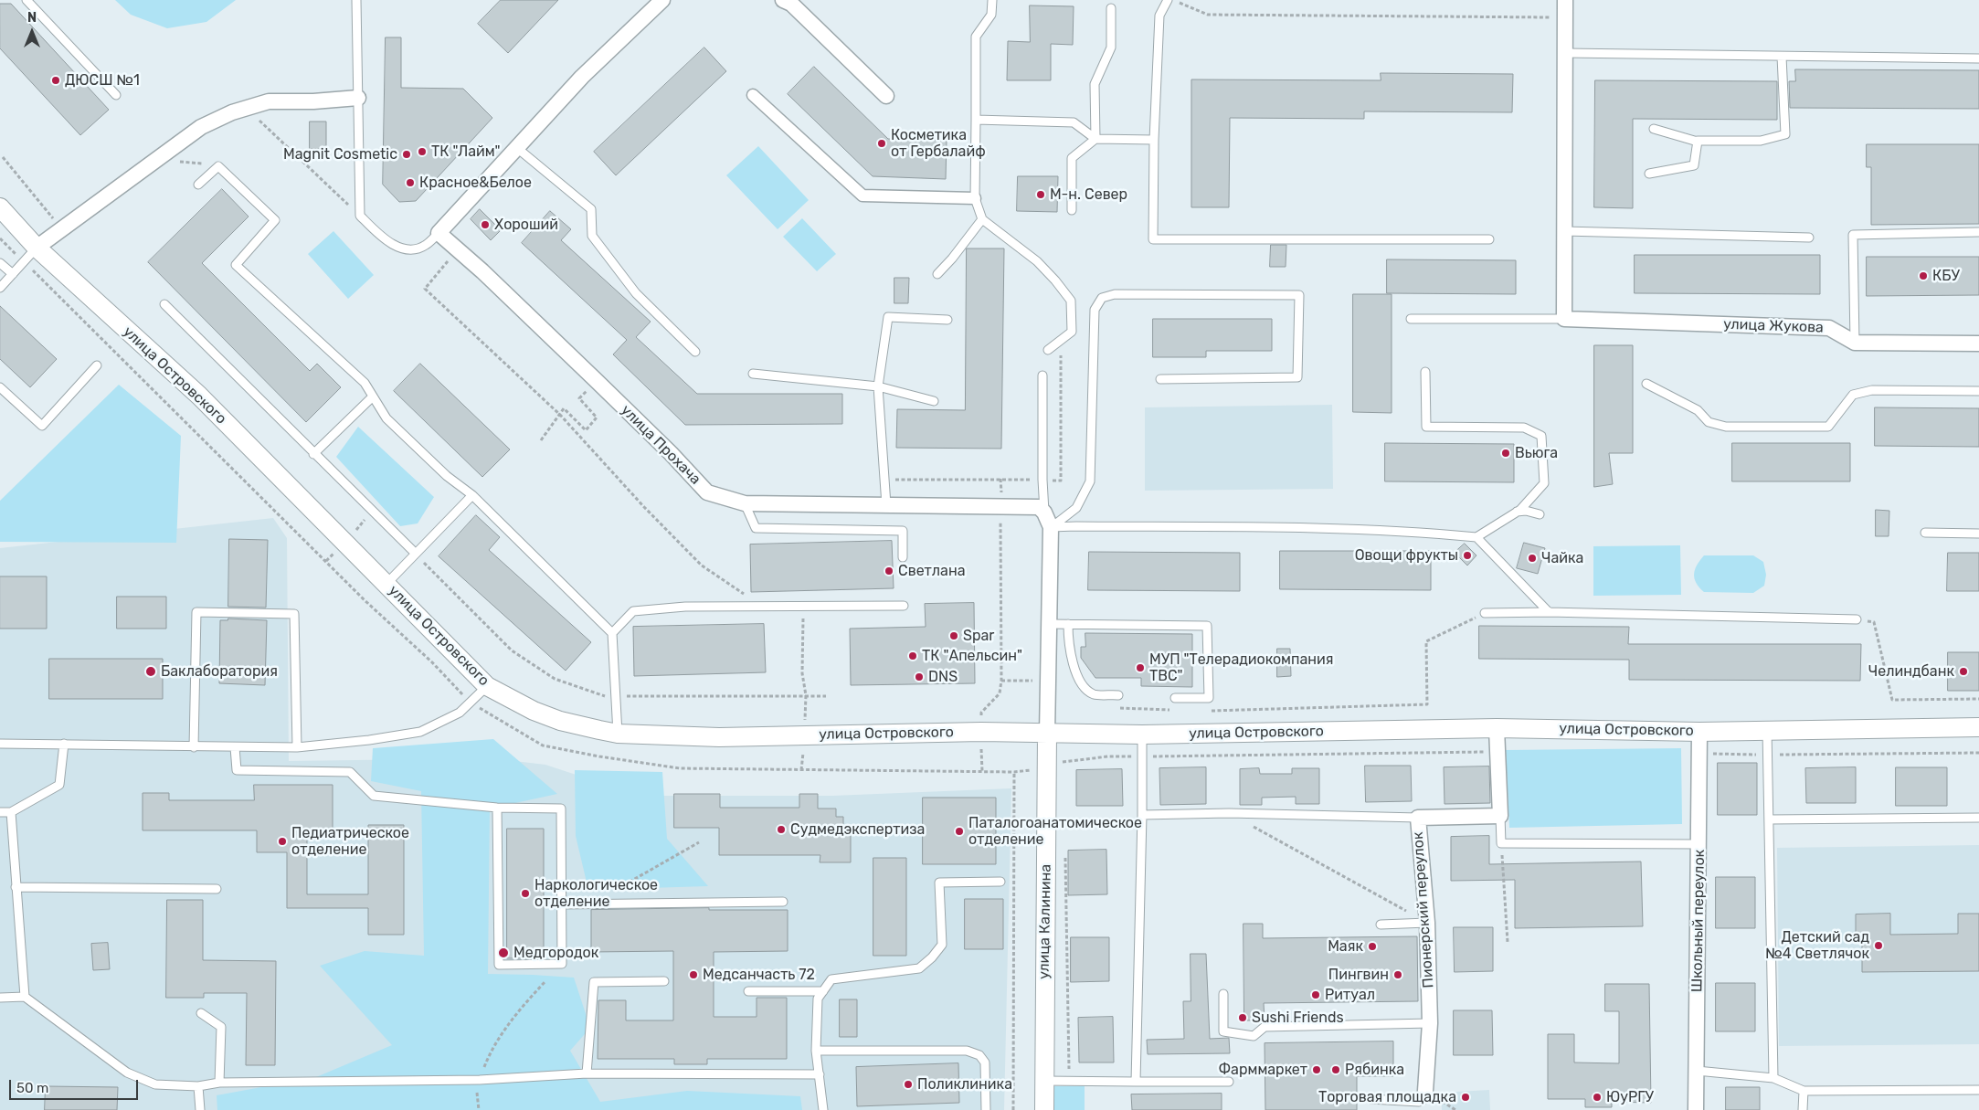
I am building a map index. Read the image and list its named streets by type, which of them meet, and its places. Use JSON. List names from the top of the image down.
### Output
{
  "streets": {
    "street": [
      "улица Жукова",
      "улица Островского",
      "улица Прохача",
      "Пионерский переулок",
      "Школьный переулок",
      "улица Калинина"
    ]
  },
  "crossings": [
    ["улица Островского", "Школьный переулок"],
    ["улица Островского", "улица Калинина"]
  ],
  "places": [
    "ДЮСШ №1",
    "Косметика от Гербалайф",
    "ТК \"Лайм\"",
    "Magnit Cosmetic",
    "Красное&Белое",
    "М-н. Север",
    "Хороший",
    "КБУ",
    "Вьюга",
    "Овощи фрукты",
    "Чайка",
    "Светлана",
    "Spar",
    "ТК \"Апельсин\"",
    "МУП \"Телерадиокомпания ТВС\"",
    "Баклаборатория",
    "Челиндбанк",
    "DNS",
    "Судмедэкспертиза",
    "Паталогоанатомическое отделение",
    "Педиатрическое отделение",
    "Наркологическое отделение",
    "Детский сад №4 Светлячок",
    "Маяк",
    "Медгородок",
    "Медсанчасть 72",
    "Пингвин",
    "Ритуал",
    "Sushi Friends",
    "Фарммаркет",
    "Рябинка",
    "Поликлиника",
    "Торговая площадка",
    "ЮуРГУ"
  ],
  "scale_bar": "50 m",
  "north": "top"
}
